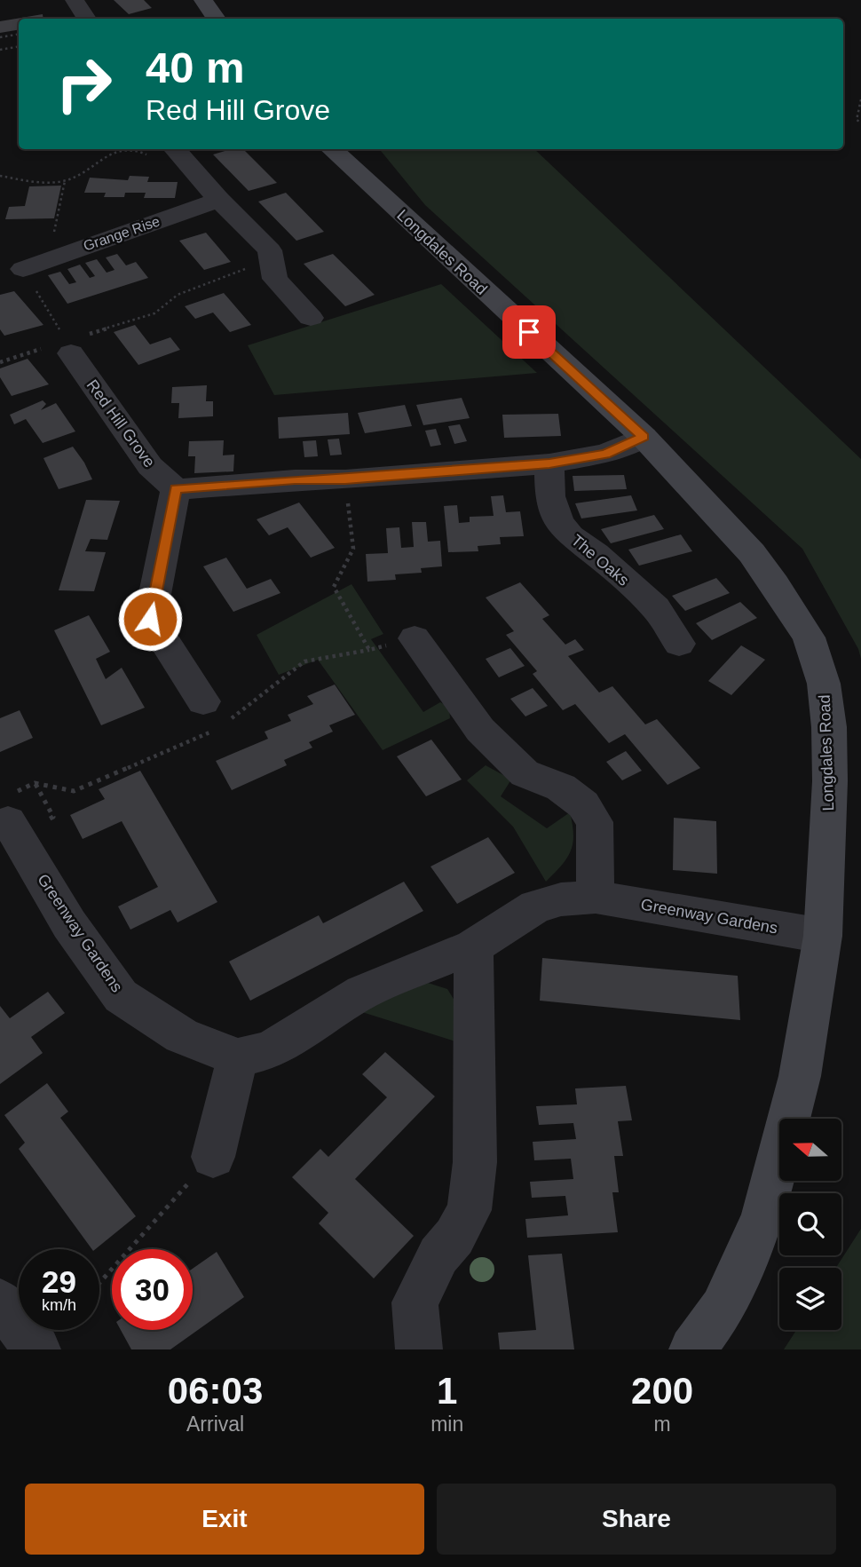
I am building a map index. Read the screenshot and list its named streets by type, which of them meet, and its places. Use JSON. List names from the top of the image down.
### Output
{
  "streets": {
    "street": [
      "Grange Rise",
      "Longdales Road",
      "Red Hill Grove",
      "The Oaks",
      "Greenway Gardens"
    ]
  },
  "crossings": [
    ["Longdales Road", "Greenway Gardens"]
  ],
  "north": "left",
  "page": {
    "turn": ["40 m", "Red Hill Grove"],
    "speed": "29 km/h",
    "limit": "30",
    "eta": [
      "06:03",
      "Arrival",
      "1",
      "min",
      "200",
      "m"
    ],
    "buttons": ["Exit", "Share"]
  }
}
